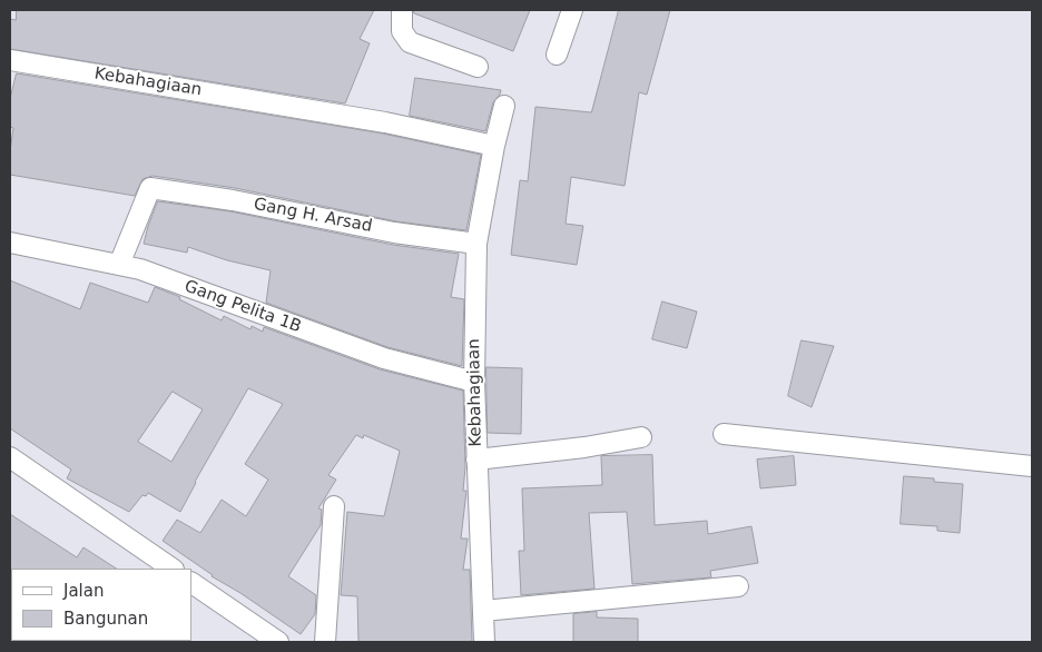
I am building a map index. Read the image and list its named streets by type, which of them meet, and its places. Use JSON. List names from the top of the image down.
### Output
{
  "streets": {
    "street": ["Kebahagiaan", "Gang H. Arsad", "Gang Pelita 1B"]
  },
  "crossings": [
    ["Kebahagiaan", "Gang H. Arsad"],
    ["Kebahagiaan", "Gang Pelita 1B"],
    ["Gang H. Arsad", "Gang Pelita 1B"]
  ],
  "legend": ["Jalan", "Bangunan"]
}
